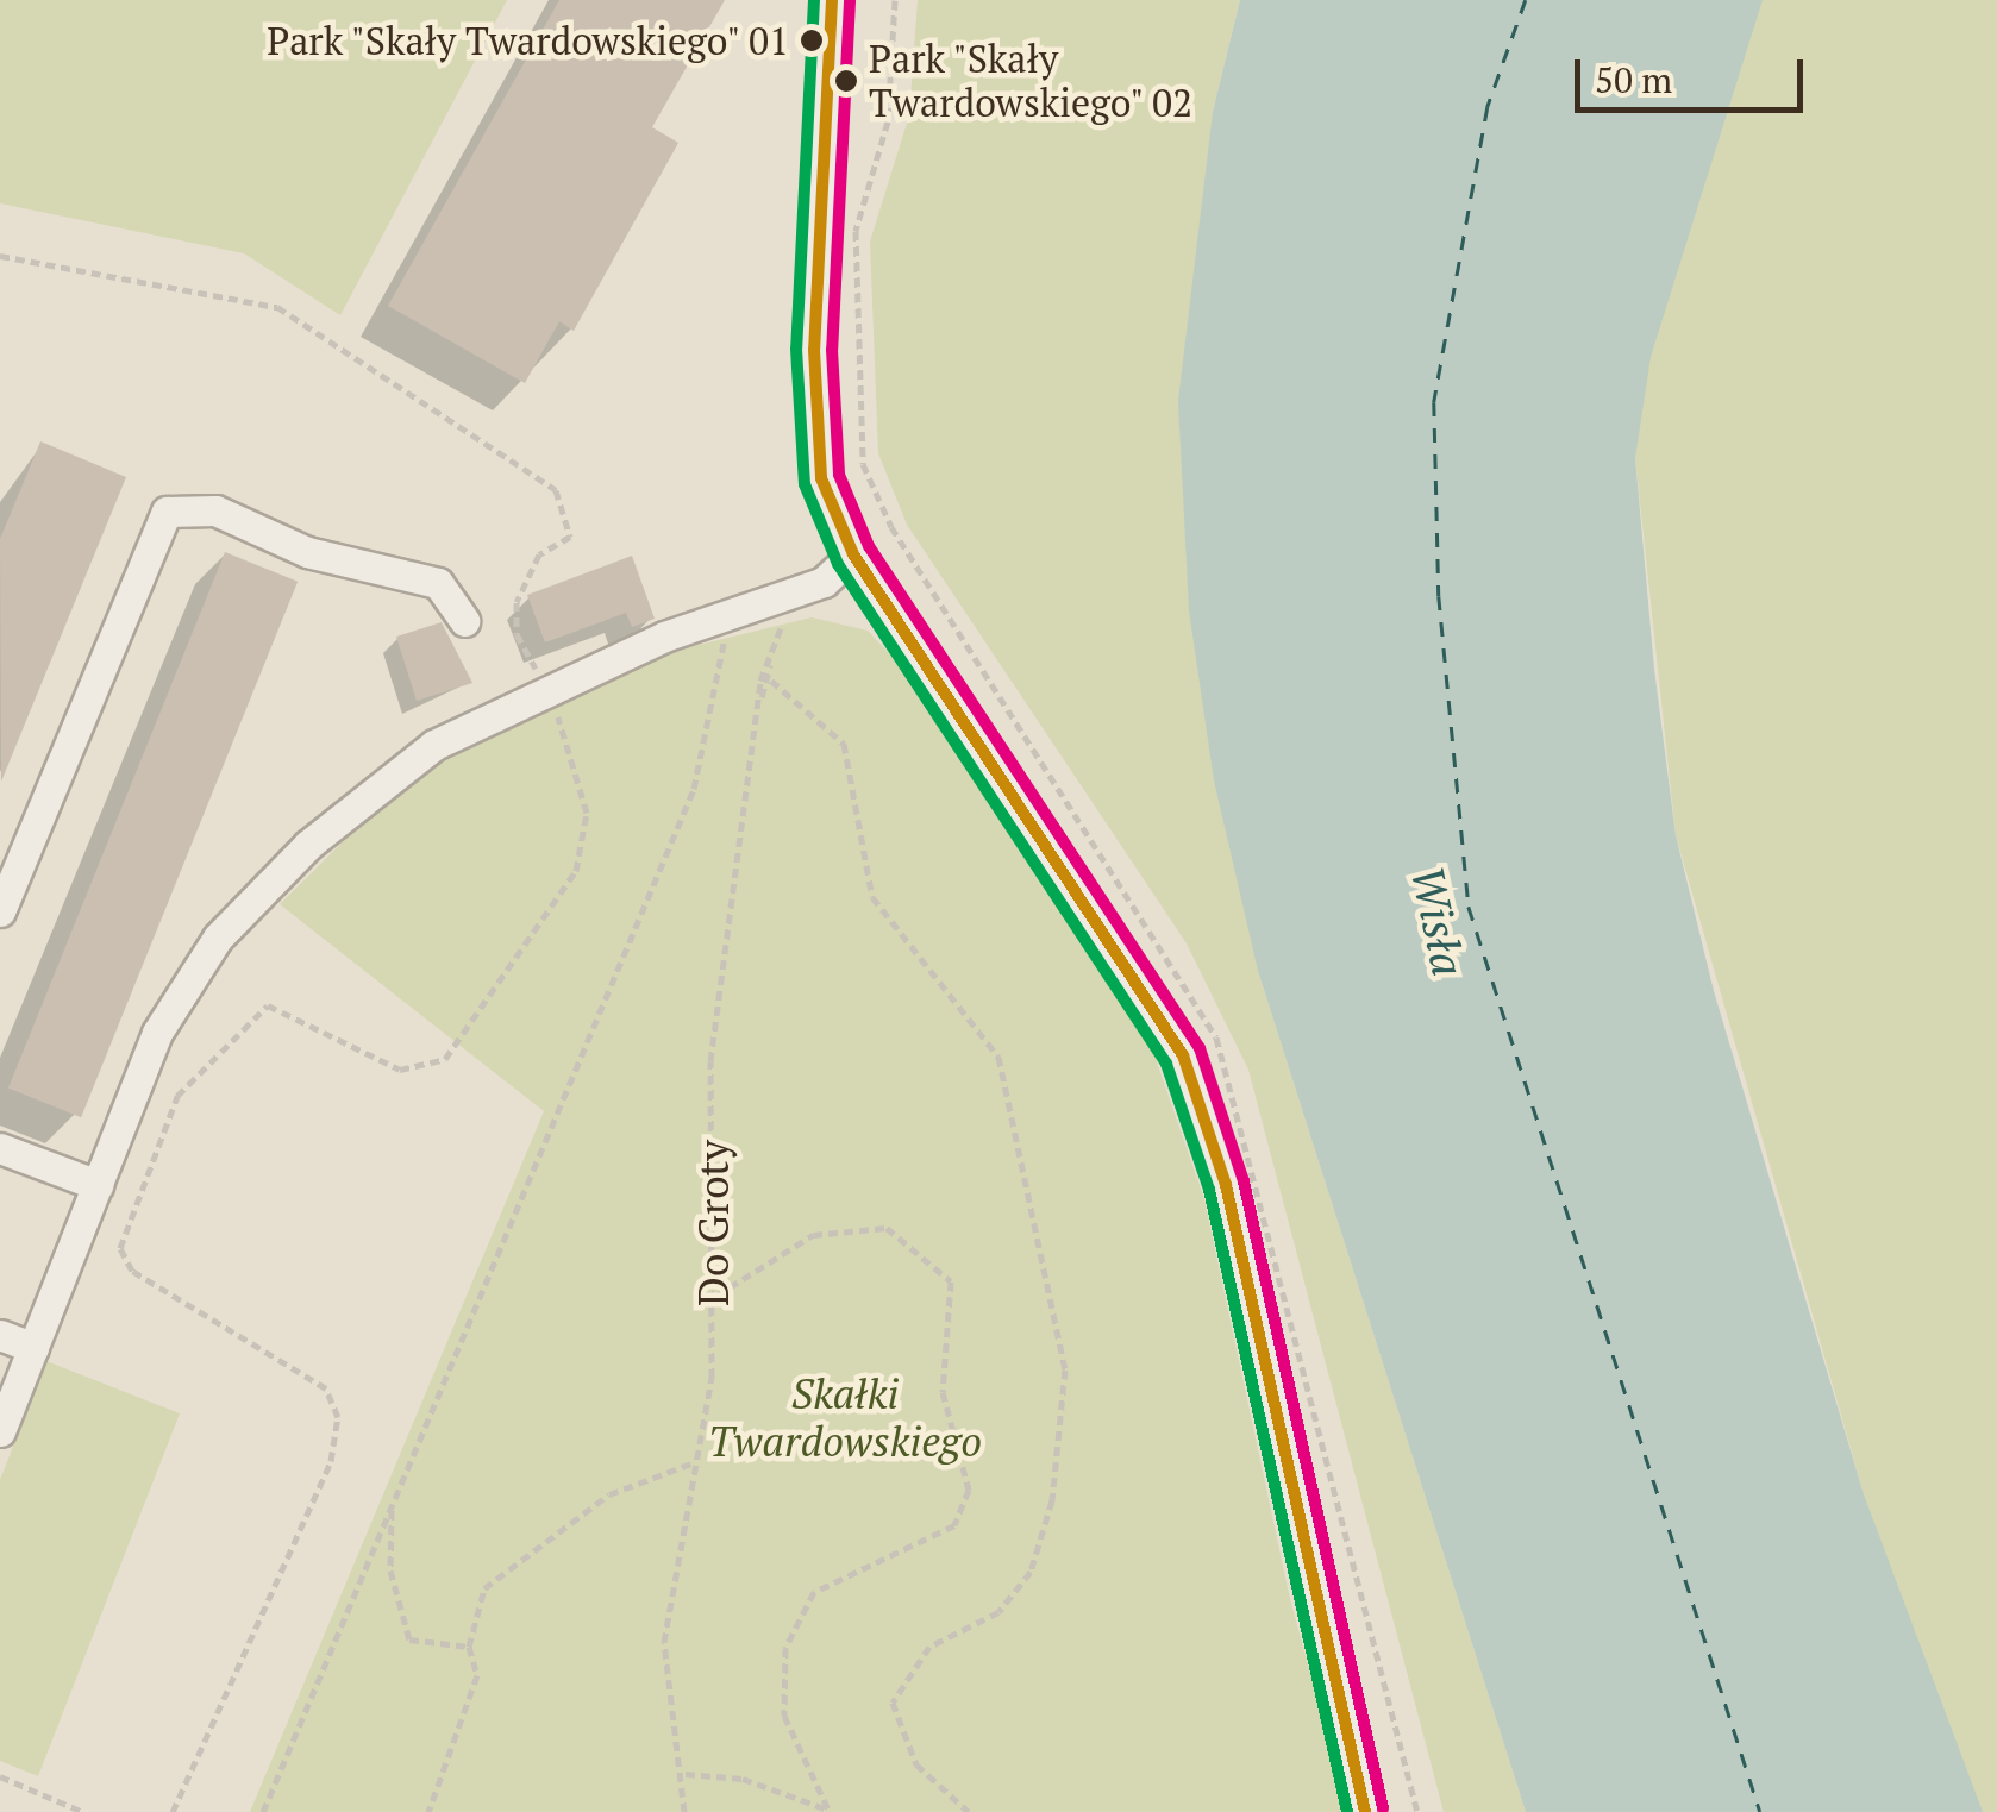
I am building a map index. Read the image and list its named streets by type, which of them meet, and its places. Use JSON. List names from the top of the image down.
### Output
{
  "streets": {
    "path": ["Do Groty"]
  },
  "water": ["Wisła"],
  "parks": ["Skałki Twardowskiego"],
  "places": ["Park \"Skały Twardowskiego\" 01", "Park \"Skały Twardowskiego\" 02"],
  "scale_bar": "50 m"
}
